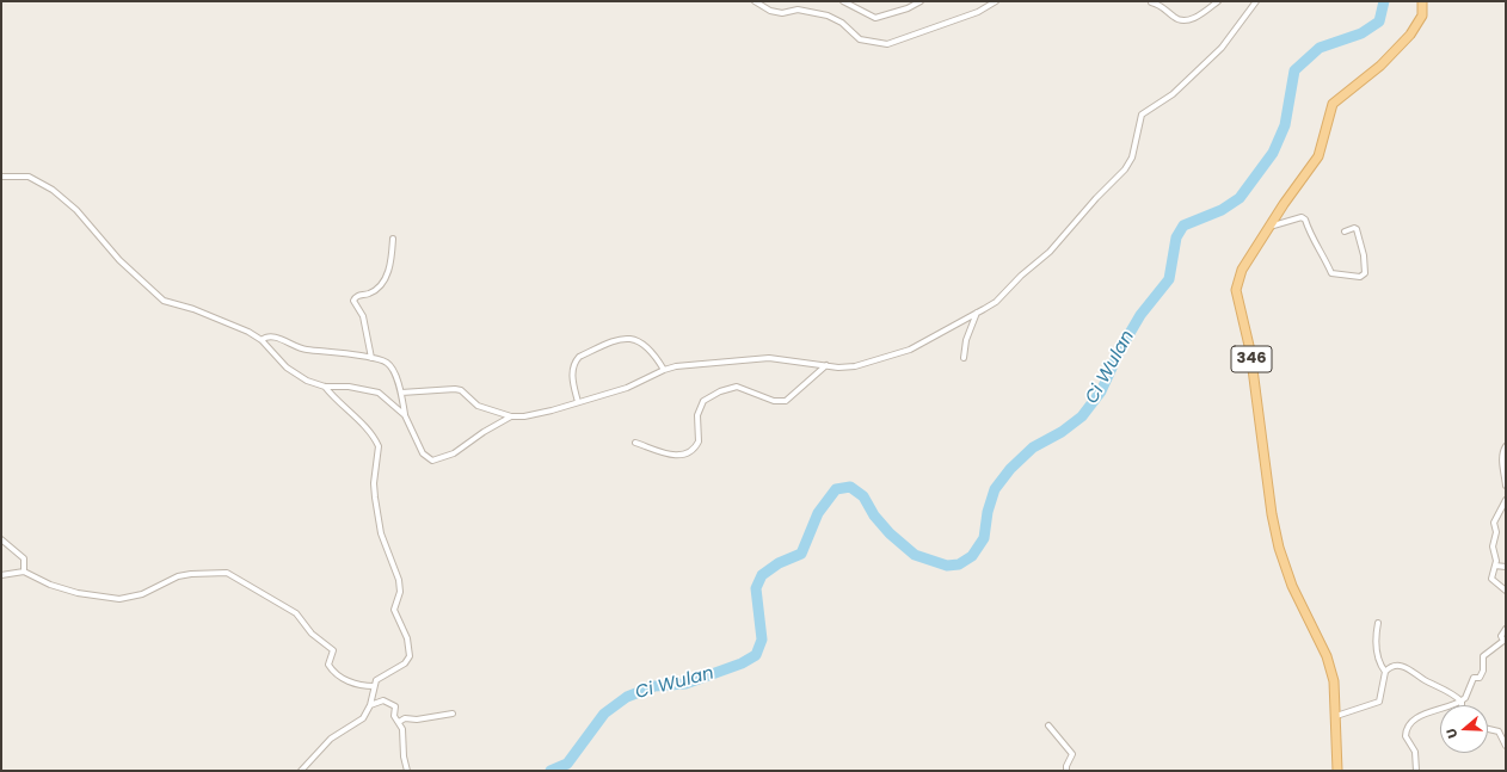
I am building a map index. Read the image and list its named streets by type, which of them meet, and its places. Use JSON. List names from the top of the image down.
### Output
{
  "streets": {
    "main road": ["346"]
  },
  "water": ["Ci Wulan"],
  "north": "left"
}
